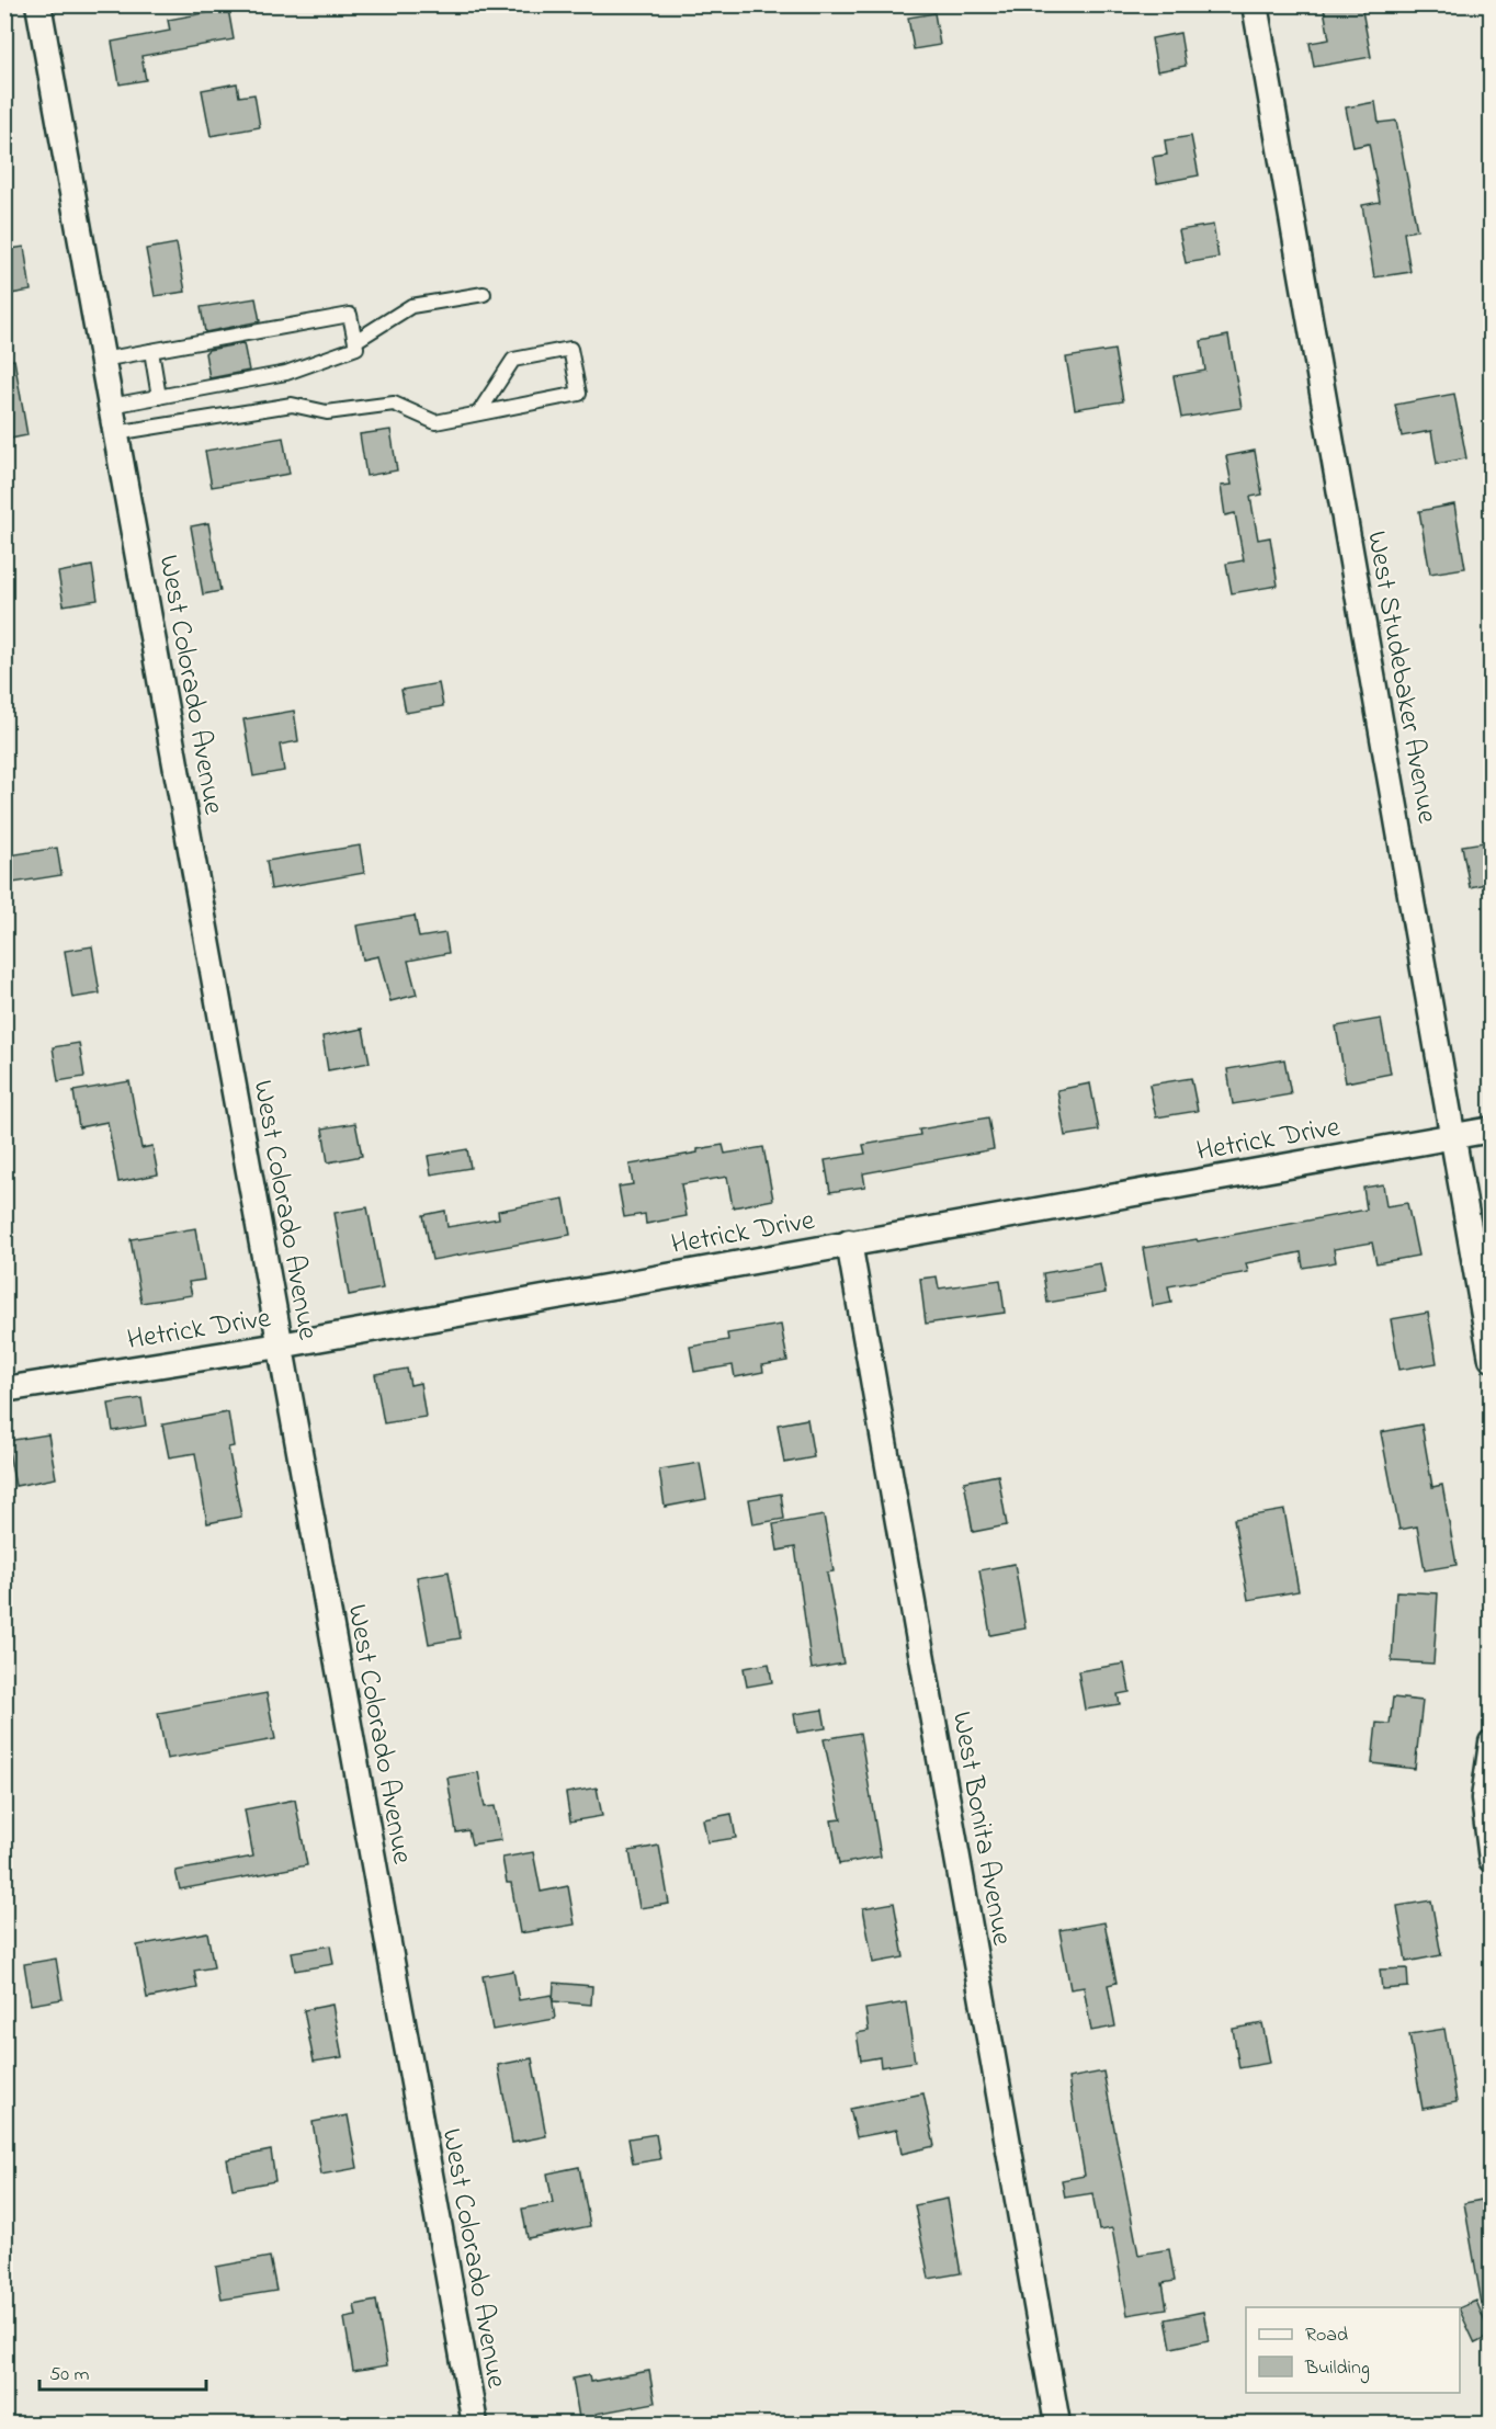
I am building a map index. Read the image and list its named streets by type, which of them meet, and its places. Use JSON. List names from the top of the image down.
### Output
{
  "streets": {
    "street": [
      "West Studebaker Avenue",
      "West Colorado Avenue",
      "Hetrick Drive",
      "West Bonita Avenue"
    ]
  },
  "crossings": [
    ["West Studebaker Avenue", "Hetrick Drive"],
    ["West Colorado Avenue", "Hetrick Drive"],
    ["Hetrick Drive", "West Bonita Avenue"]
  ],
  "legend": ["Road", "Building"],
  "scale_bar": "50 m"
}
